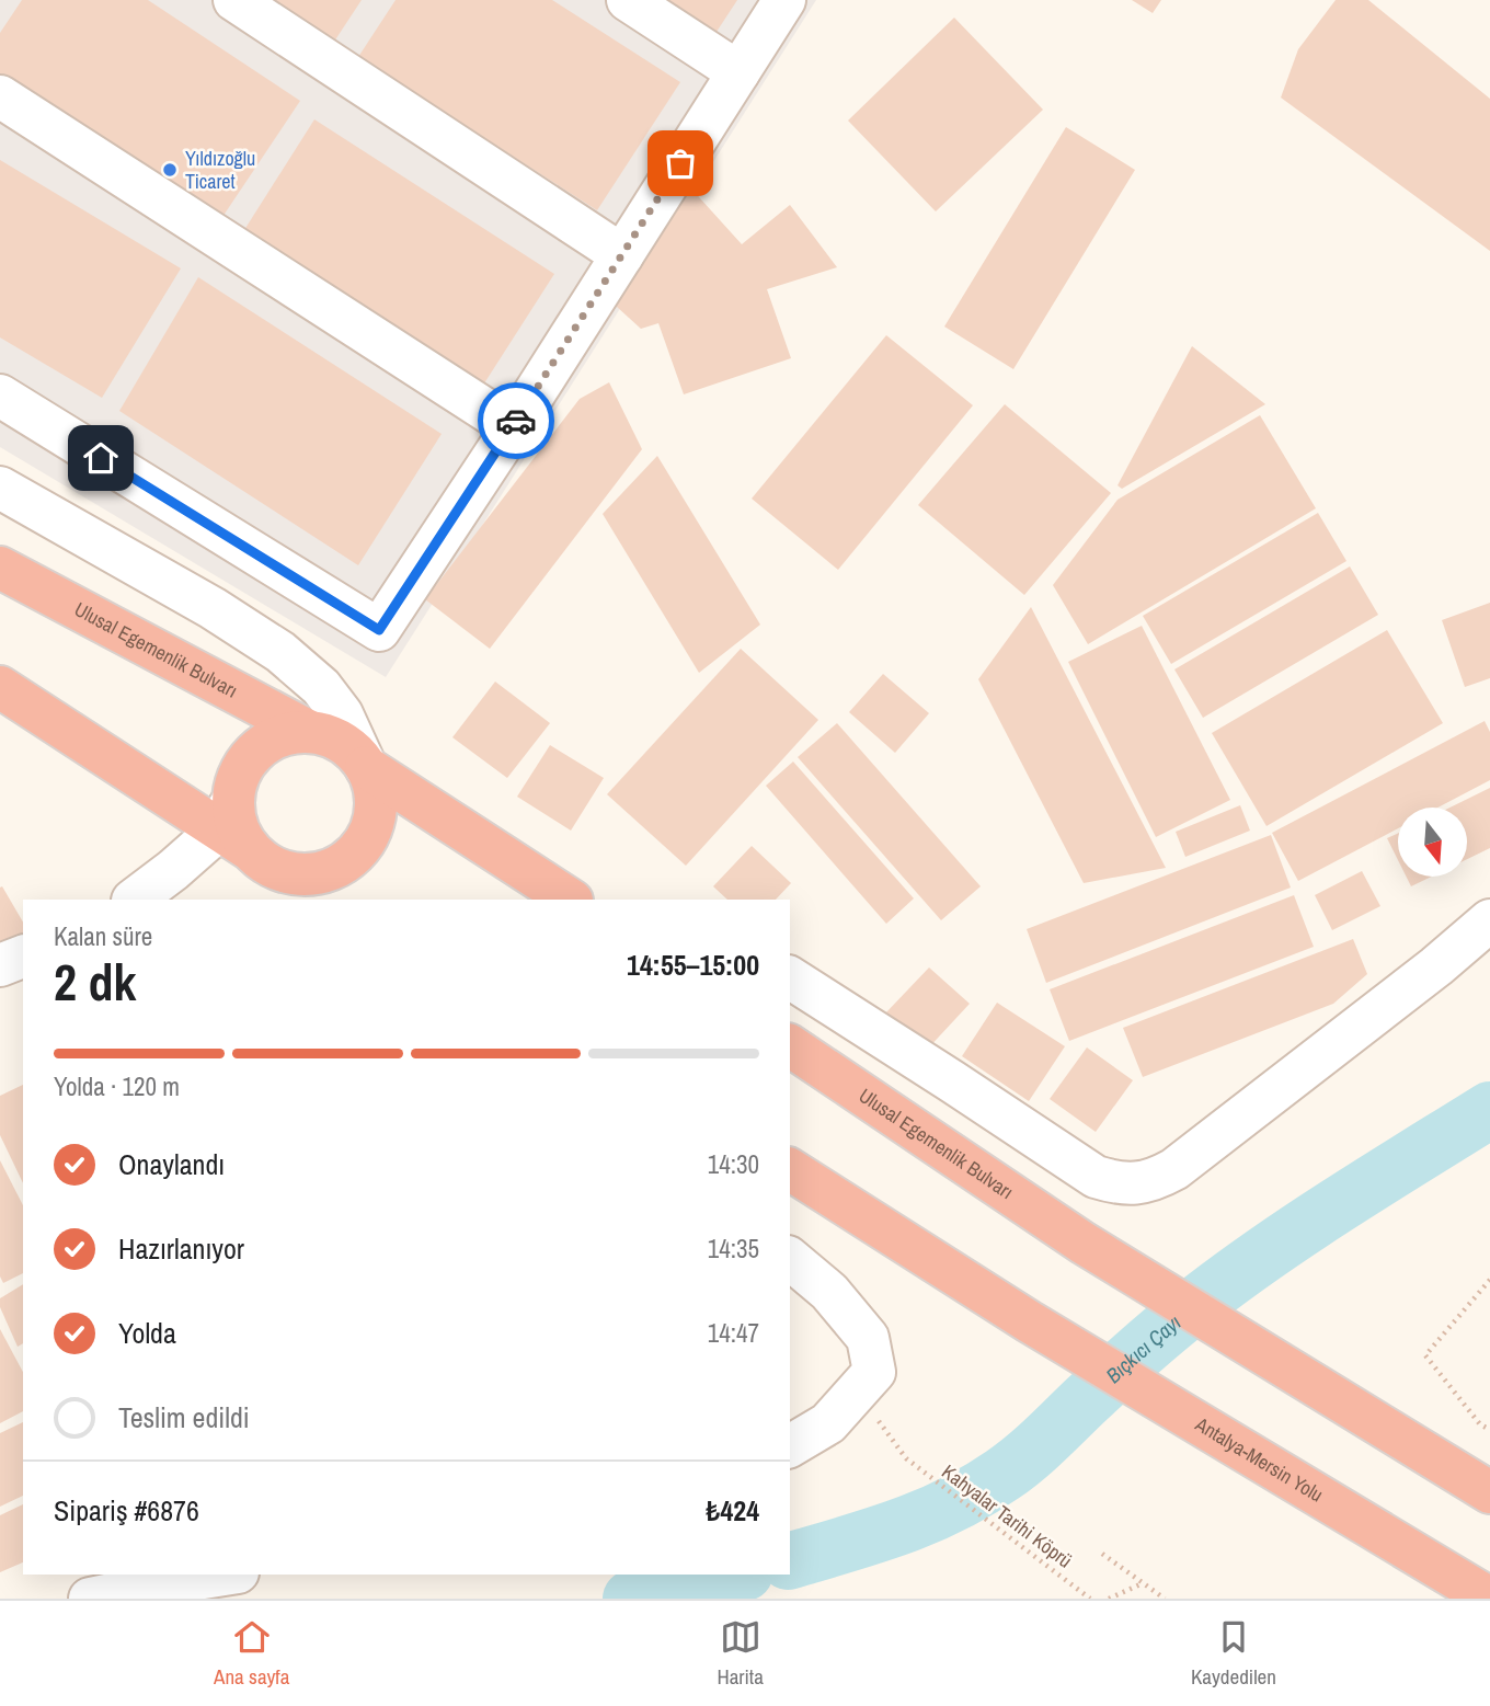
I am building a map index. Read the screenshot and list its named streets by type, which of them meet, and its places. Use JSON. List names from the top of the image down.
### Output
{
  "streets": {
    "highway": ["Ulusal Egemenlik Bulvarı", "Antalya-Mersin Yolu"],
    "path": ["Kahyalar Tarihi Köprü"]
  },
  "water": ["Bıçkıcı Çayı"],
  "places": ["Yıldızoğlu Ticaret"],
  "north": "bottom",
  "page": {
    "heading": ["2 dk", "Kalan süre", "14:55–15:00"],
    "panel": ["Sipariş #6876", "₺424"],
    "bar": "Yolda · 120 m",
    "list": [
      ["Onaylandı", "14:30"],
      ["Hazırlanıyor", "14:35"],
      ["Yolda", "14:47"],
      "Teslim edildi"
    ],
    "tabs": ["Ana sayfa", "Harita", "Kaydedilen"]
  }
}
